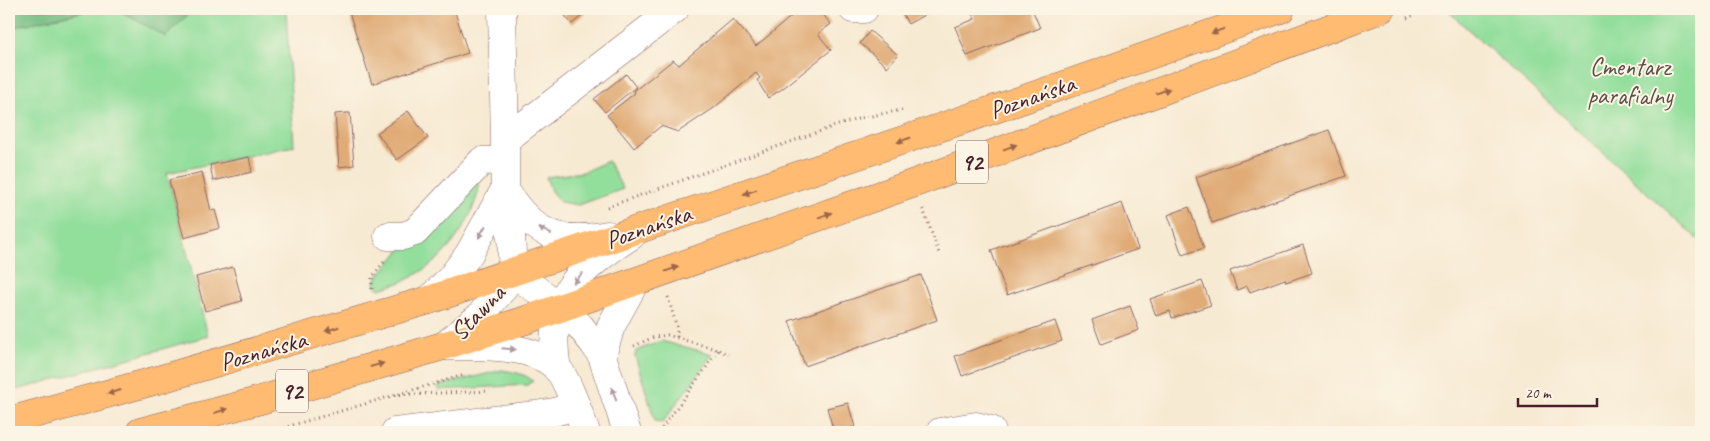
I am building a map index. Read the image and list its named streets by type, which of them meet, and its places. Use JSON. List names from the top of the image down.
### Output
{
  "streets": {
    "main road": ["Poznańska", "92"],
    "street": ["Stawna"]
  },
  "crossings": [
    ["Poznańska", "Stawna"]
  ],
  "parks": ["Cmentarz parafialny"],
  "scale_bar": "20 m"
}
